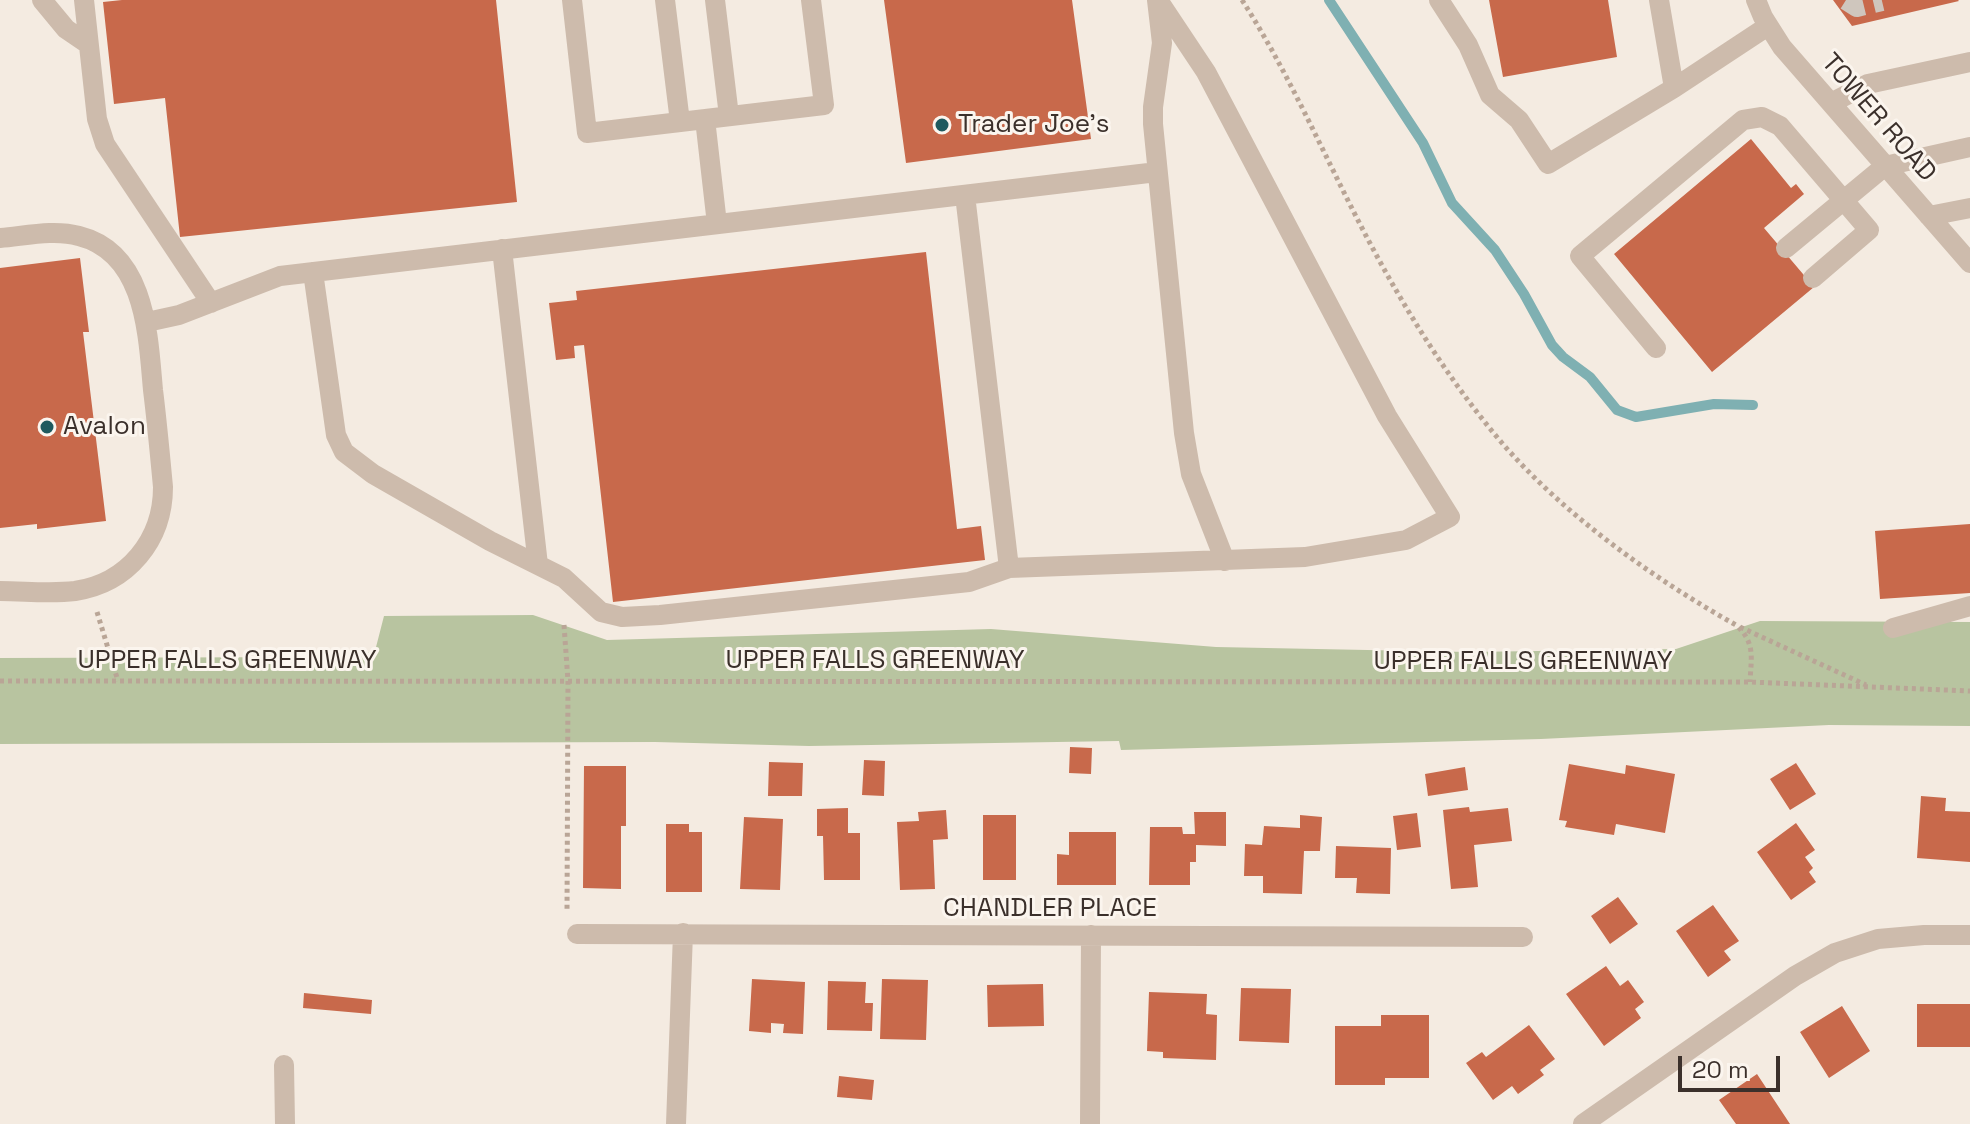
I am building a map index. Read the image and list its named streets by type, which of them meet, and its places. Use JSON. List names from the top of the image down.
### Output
{
  "streets": {
    "street": ["TOWER ROAD", "CHANDLER PLACE"],
    "path": ["UPPER FALLS GREENWAY"]
  },
  "places": ["Trader Joe's", "Avalon"],
  "scale_bar": "20 m"
}
